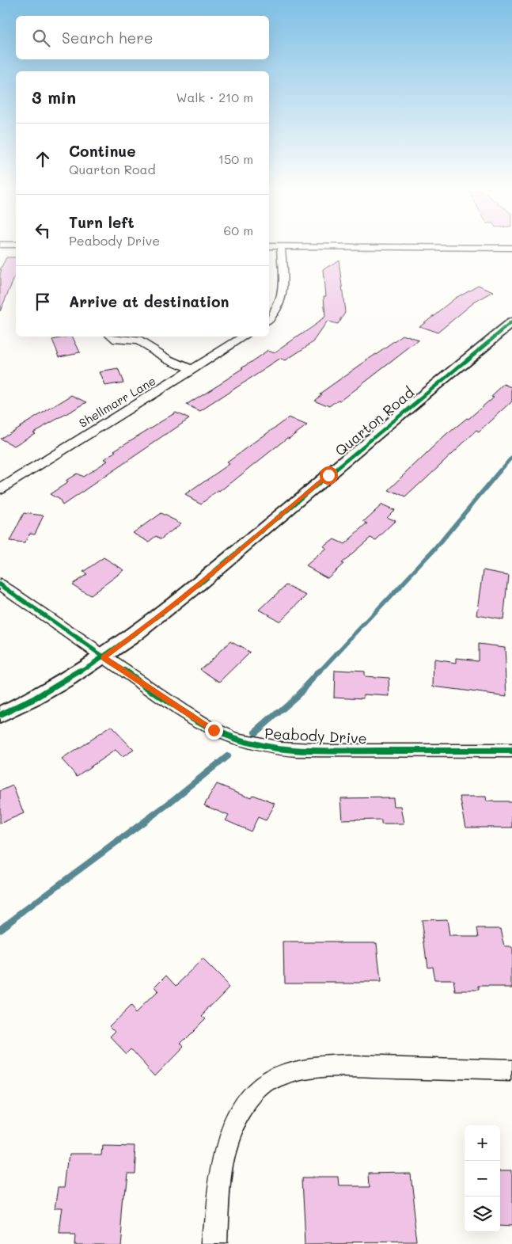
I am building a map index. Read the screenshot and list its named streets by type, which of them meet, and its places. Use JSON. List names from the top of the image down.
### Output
{
  "streets": {
    "street": ["Shellmarr Lane", "Quarton Road", "Peabody Drive"]
  },
  "crossings": [
    ["Quarton Road", "Peabody Drive"]
  ],
  "page": {
    "search": "Search here",
    "heading": ["3 min", "Walk · 210 m"],
    "list": [
      ["Continue", "Quarton Road", "150 m"],
      ["Turn left", "Peabody Drive", "60 m"],
      "Arrive at destination"
    ],
    "map_buttons": ["+", "−"]
  }
}
